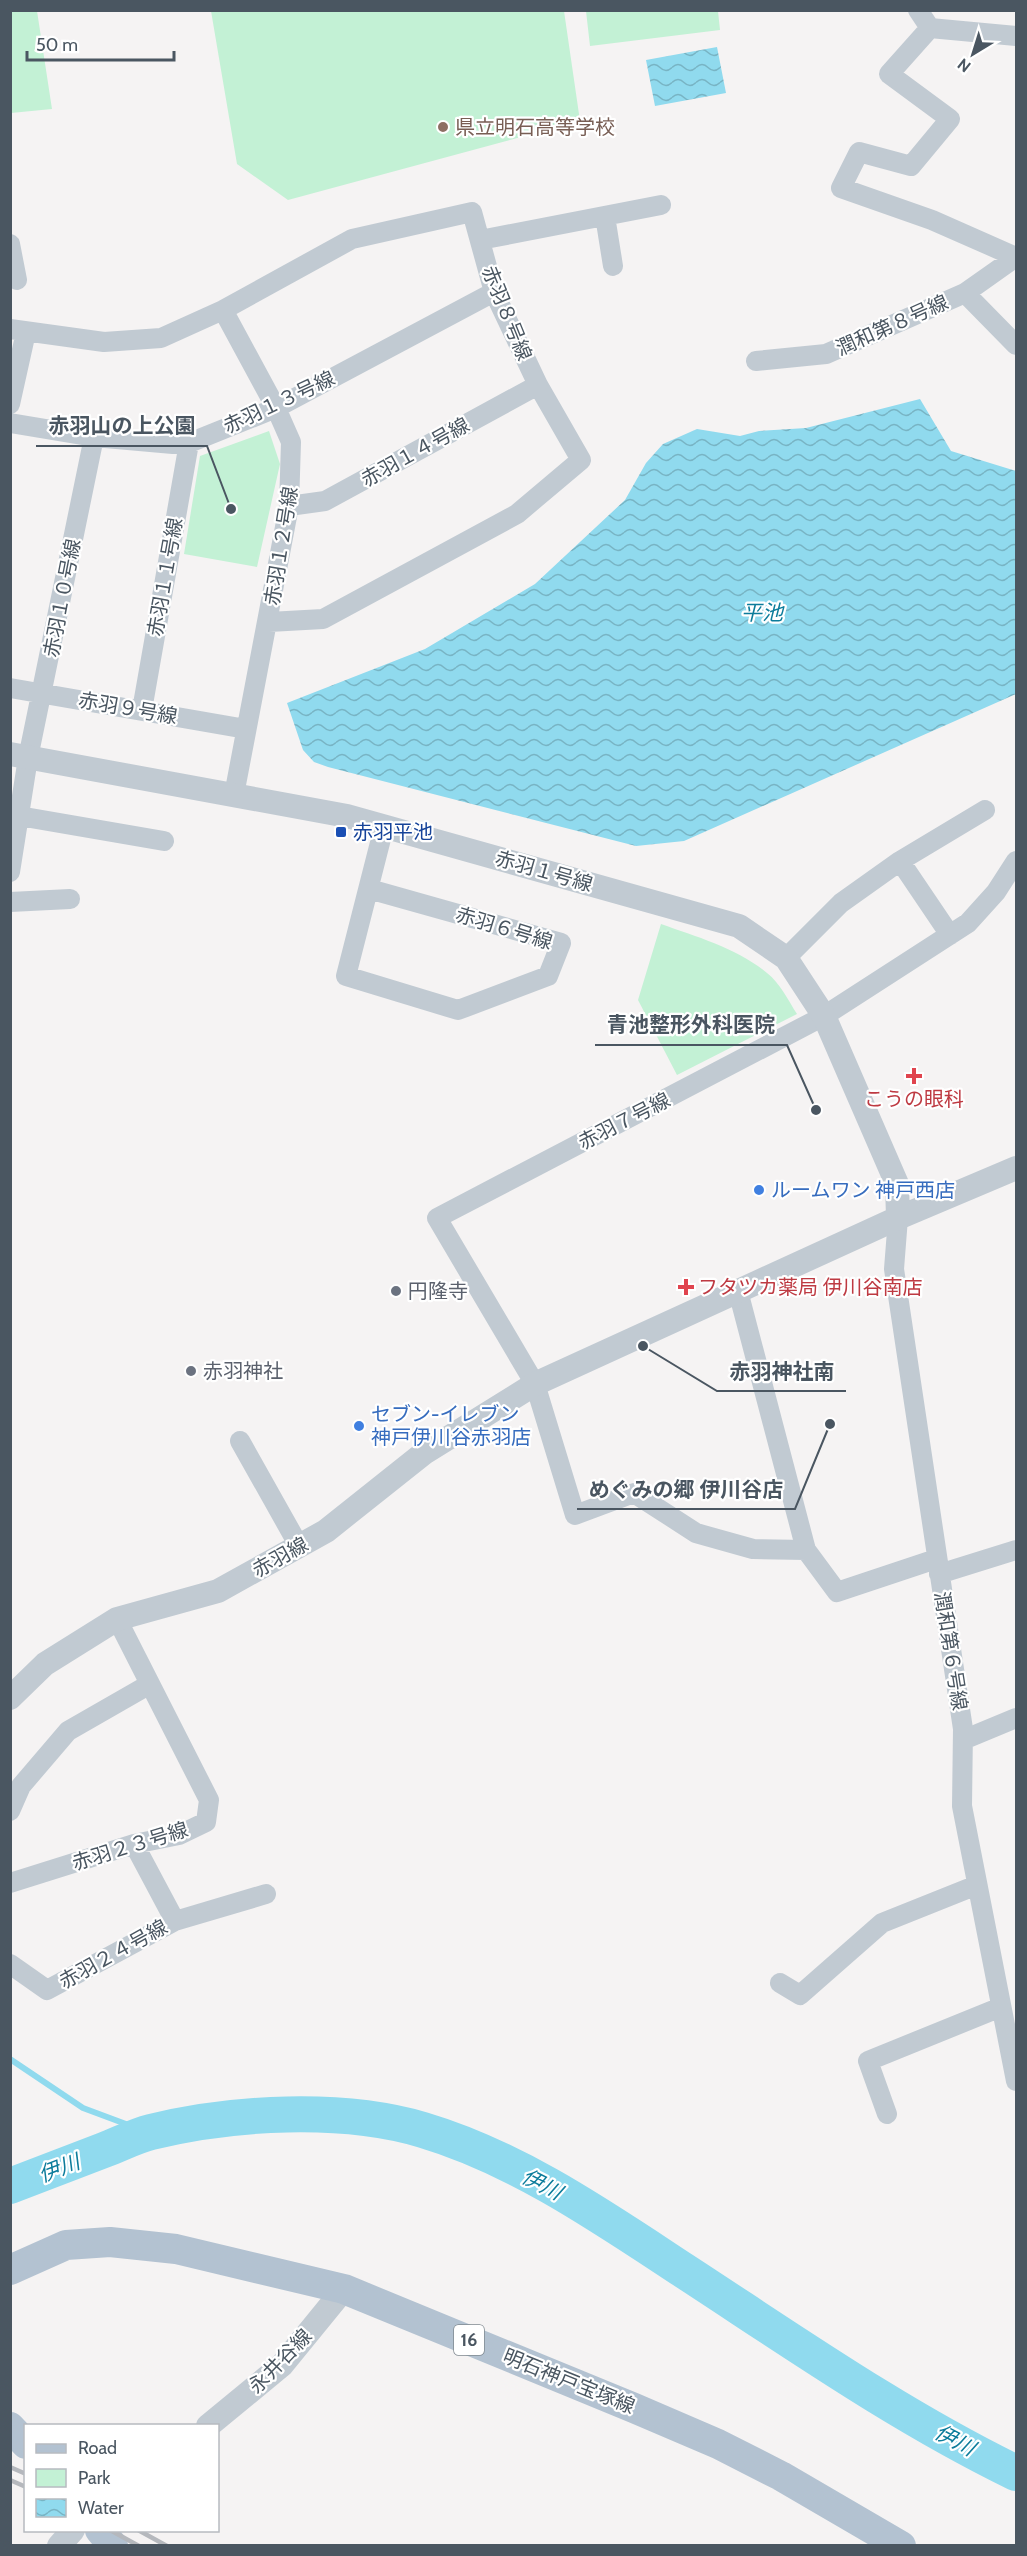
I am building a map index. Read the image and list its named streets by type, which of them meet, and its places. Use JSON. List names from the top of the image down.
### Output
{
  "streets": {
    "main road": ["16", "明石神戸宝塚線"],
    "street": [
      "赤羽８号線",
      "潤和第８号線",
      "赤羽１３号線",
      "赤羽１４号線",
      "赤羽１２号線",
      "赤羽１１号線",
      "赤羽１０号線",
      "赤羽９号線",
      "赤羽１号線",
      "赤羽６号線",
      "赤羽７号線",
      "赤羽線",
      "潤和第６号線",
      "赤羽２３号線",
      "赤羽２４号線",
      "永井谷線"
    ]
  },
  "crossings": [
    ["赤羽８号線", "赤羽１３号線"],
    ["赤羽８号線", "赤羽１４号線"],
    ["赤羽８号線", "赤羽１２号線"],
    ["赤羽１３号線", "赤羽１２号線"],
    ["赤羽１３号線", "赤羽１１号線"],
    ["赤羽１３号線", "赤羽１０号線"],
    ["赤羽１４号線", "赤羽１２号線"],
    ["赤羽１２号線", "赤羽９号線"],
    ["赤羽１２号線", "赤羽１号線"],
    ["赤羽１１号線", "赤羽９号線"],
    ["赤羽１０号線", "赤羽９号線"],
    ["赤羽１０号線", "赤羽１号線"],
    ["赤羽１号線", "赤羽６号線"],
    ["赤羽１号線", "赤羽７号線"],
    ["赤羽１号線", "赤羽線"],
    ["赤羽１号線", "潤和第６号線"],
    ["赤羽７号線", "赤羽線"],
    ["赤羽線", "潤和第６号線"],
    ["赤羽線", "赤羽２３号線"],
    ["赤羽２３号線", "赤羽２４号線"],
    ["永井谷線", "明石神戸宝塚線"]
  ],
  "water": ["平池", "伊川"],
  "places": {
    "other": [
      "県立明石高等学校",
      "赤羽山の上公園",
      "青池整形外科医院",
      "ルームワン 神戸西店",
      "円隆寺",
      "赤羽神社南",
      "赤羽神社",
      "めぐみの郷 伊川谷店",
      "セブン-イレブン 神戸伊川谷赤羽店"
    ],
    "transit": ["赤羽平池"],
    "health": ["こうの眼科", "フタツカ薬局 伊川谷南店"]
  },
  "legend": ["Road", "Park", "Water"],
  "scale_bar": "50 m",
  "north": "bottom left"
}
